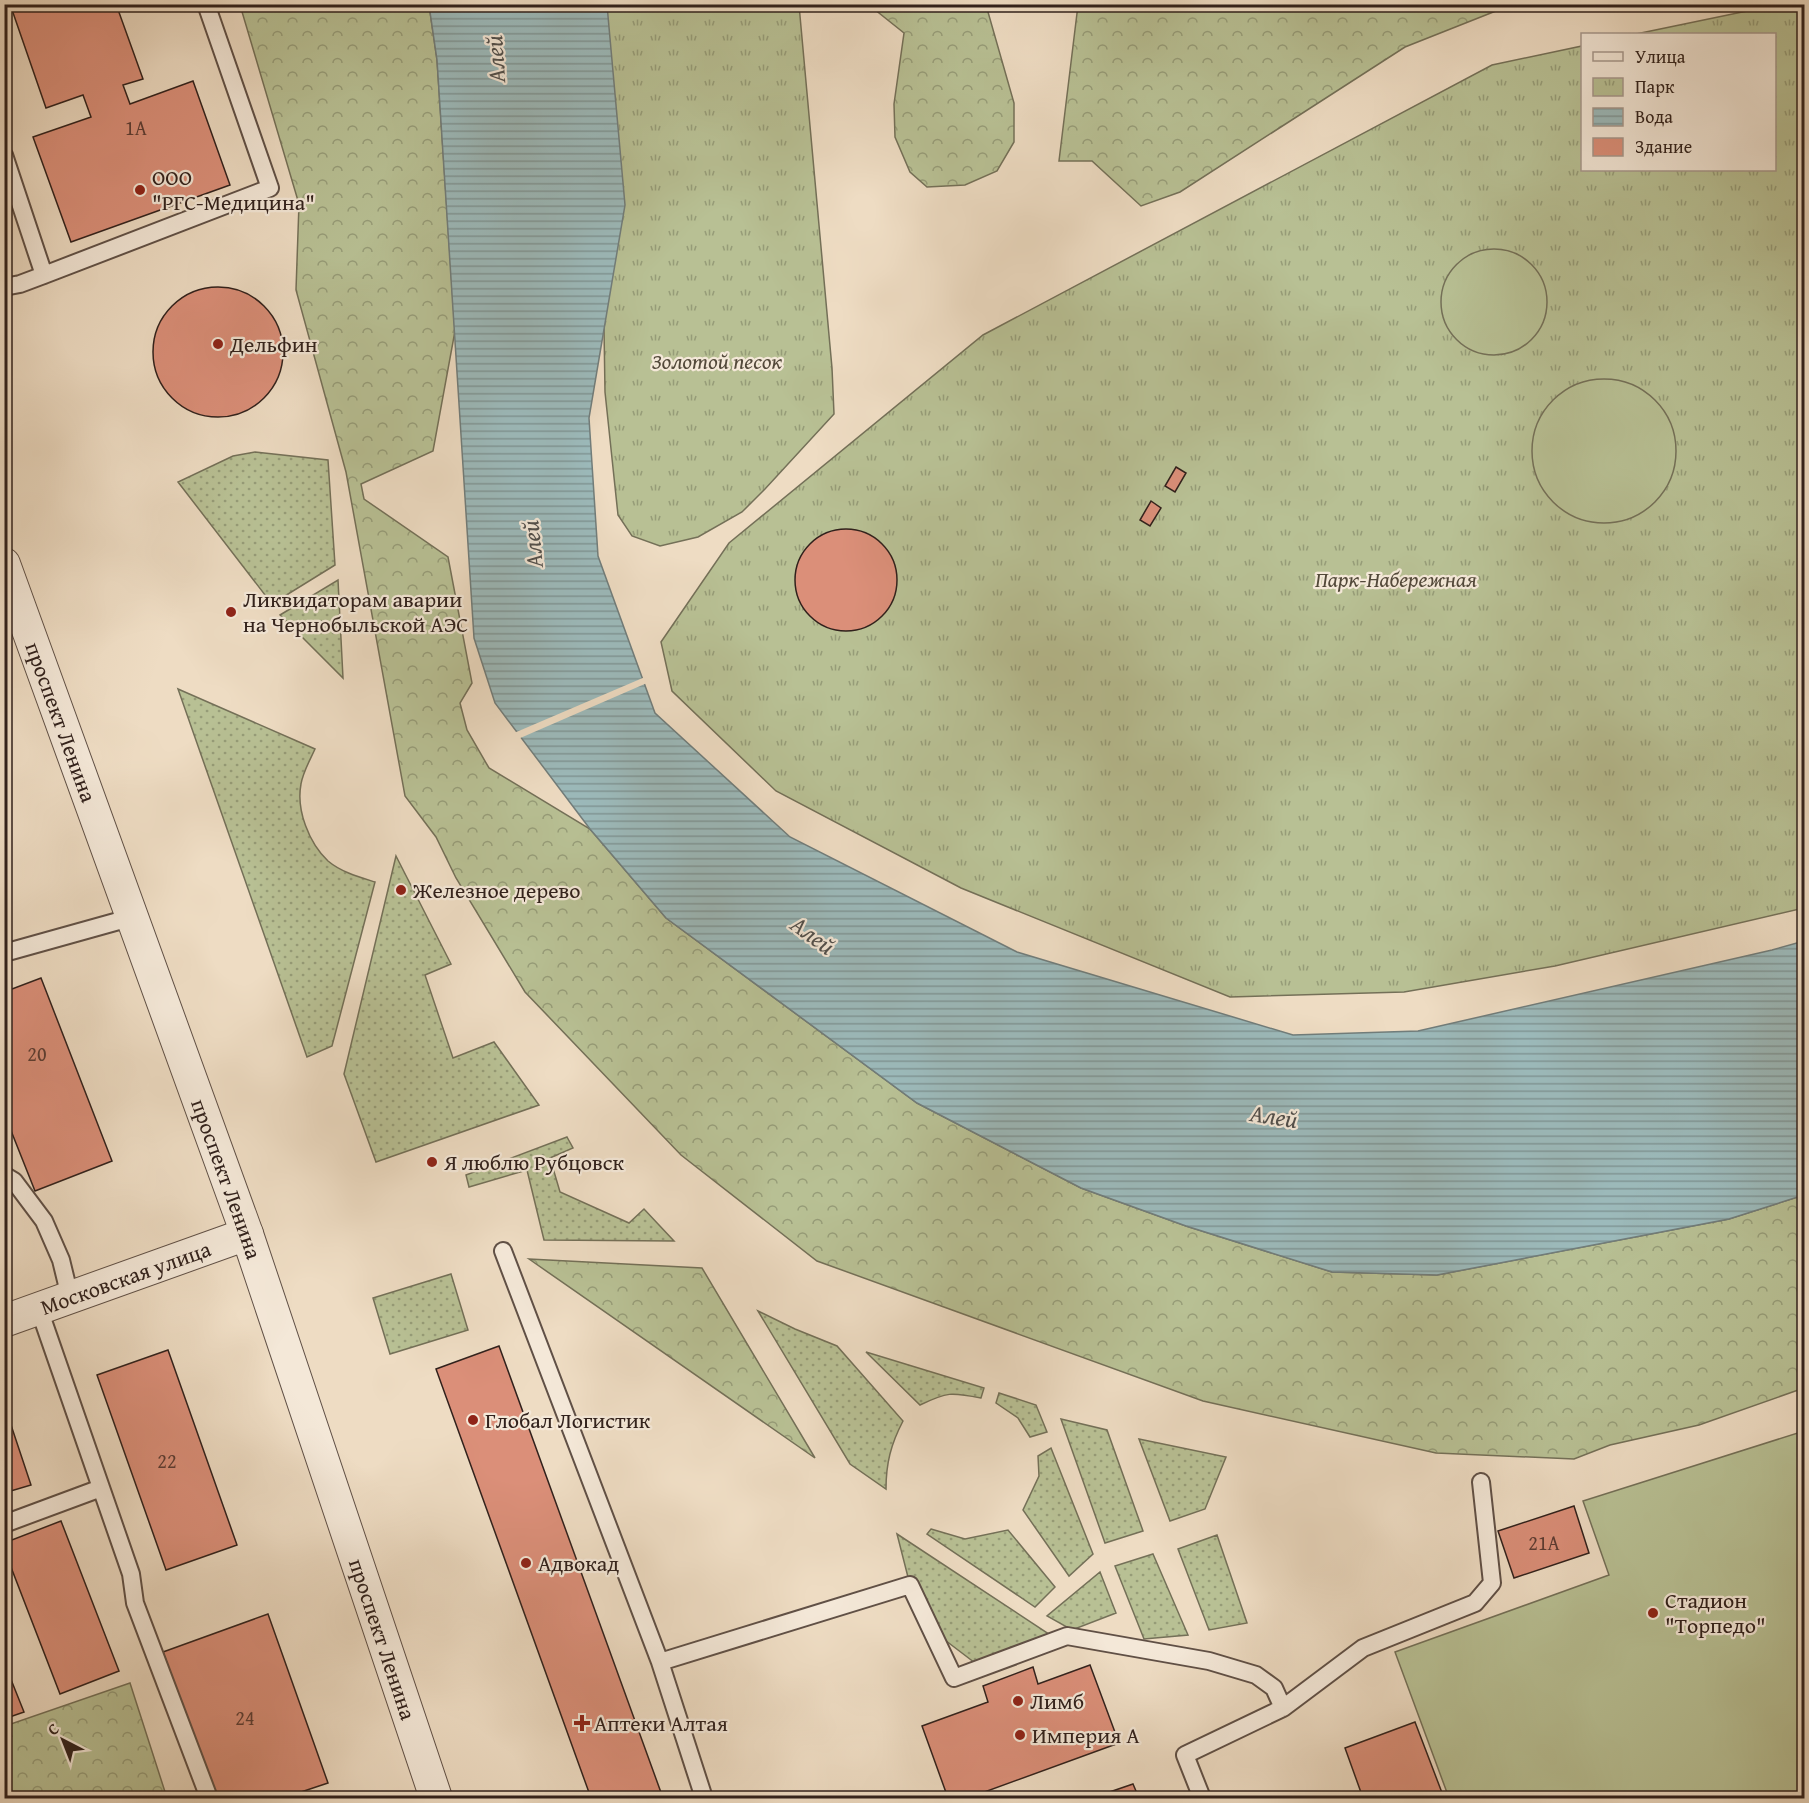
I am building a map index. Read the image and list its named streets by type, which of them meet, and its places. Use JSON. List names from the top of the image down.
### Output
{
  "streets": {
    "street": ["проспект Ленина", "Московская улица"]
  },
  "crossings": [
    ["проспект Ленина", "Московская улица"]
  ],
  "water": ["Алей"],
  "parks": ["Золотой песок", "Парк-Набережная"],
  "places": {
    "other": [
      "ООО \"РГС-Медицина\"",
      "Дельфин",
      "Ликвидаторам аварии на Чернобыльской АЭС",
      "Железное дерево",
      "Я люблю Рубцовск",
      "Глобал Логистик",
      "Адвокад",
      "Стадион \"Торпедо\"",
      "Лимб",
      "Империя А"
    ],
    "health": ["Аптеки Алтая"]
  },
  "house_numbers": [
    "1А",
    "20",
    "22",
    "21А",
    "24"
  ],
  "legend": [
    "Улица",
    "Парк",
    "Вода",
    "Здание"
  ],
  "north": "top left"
}
